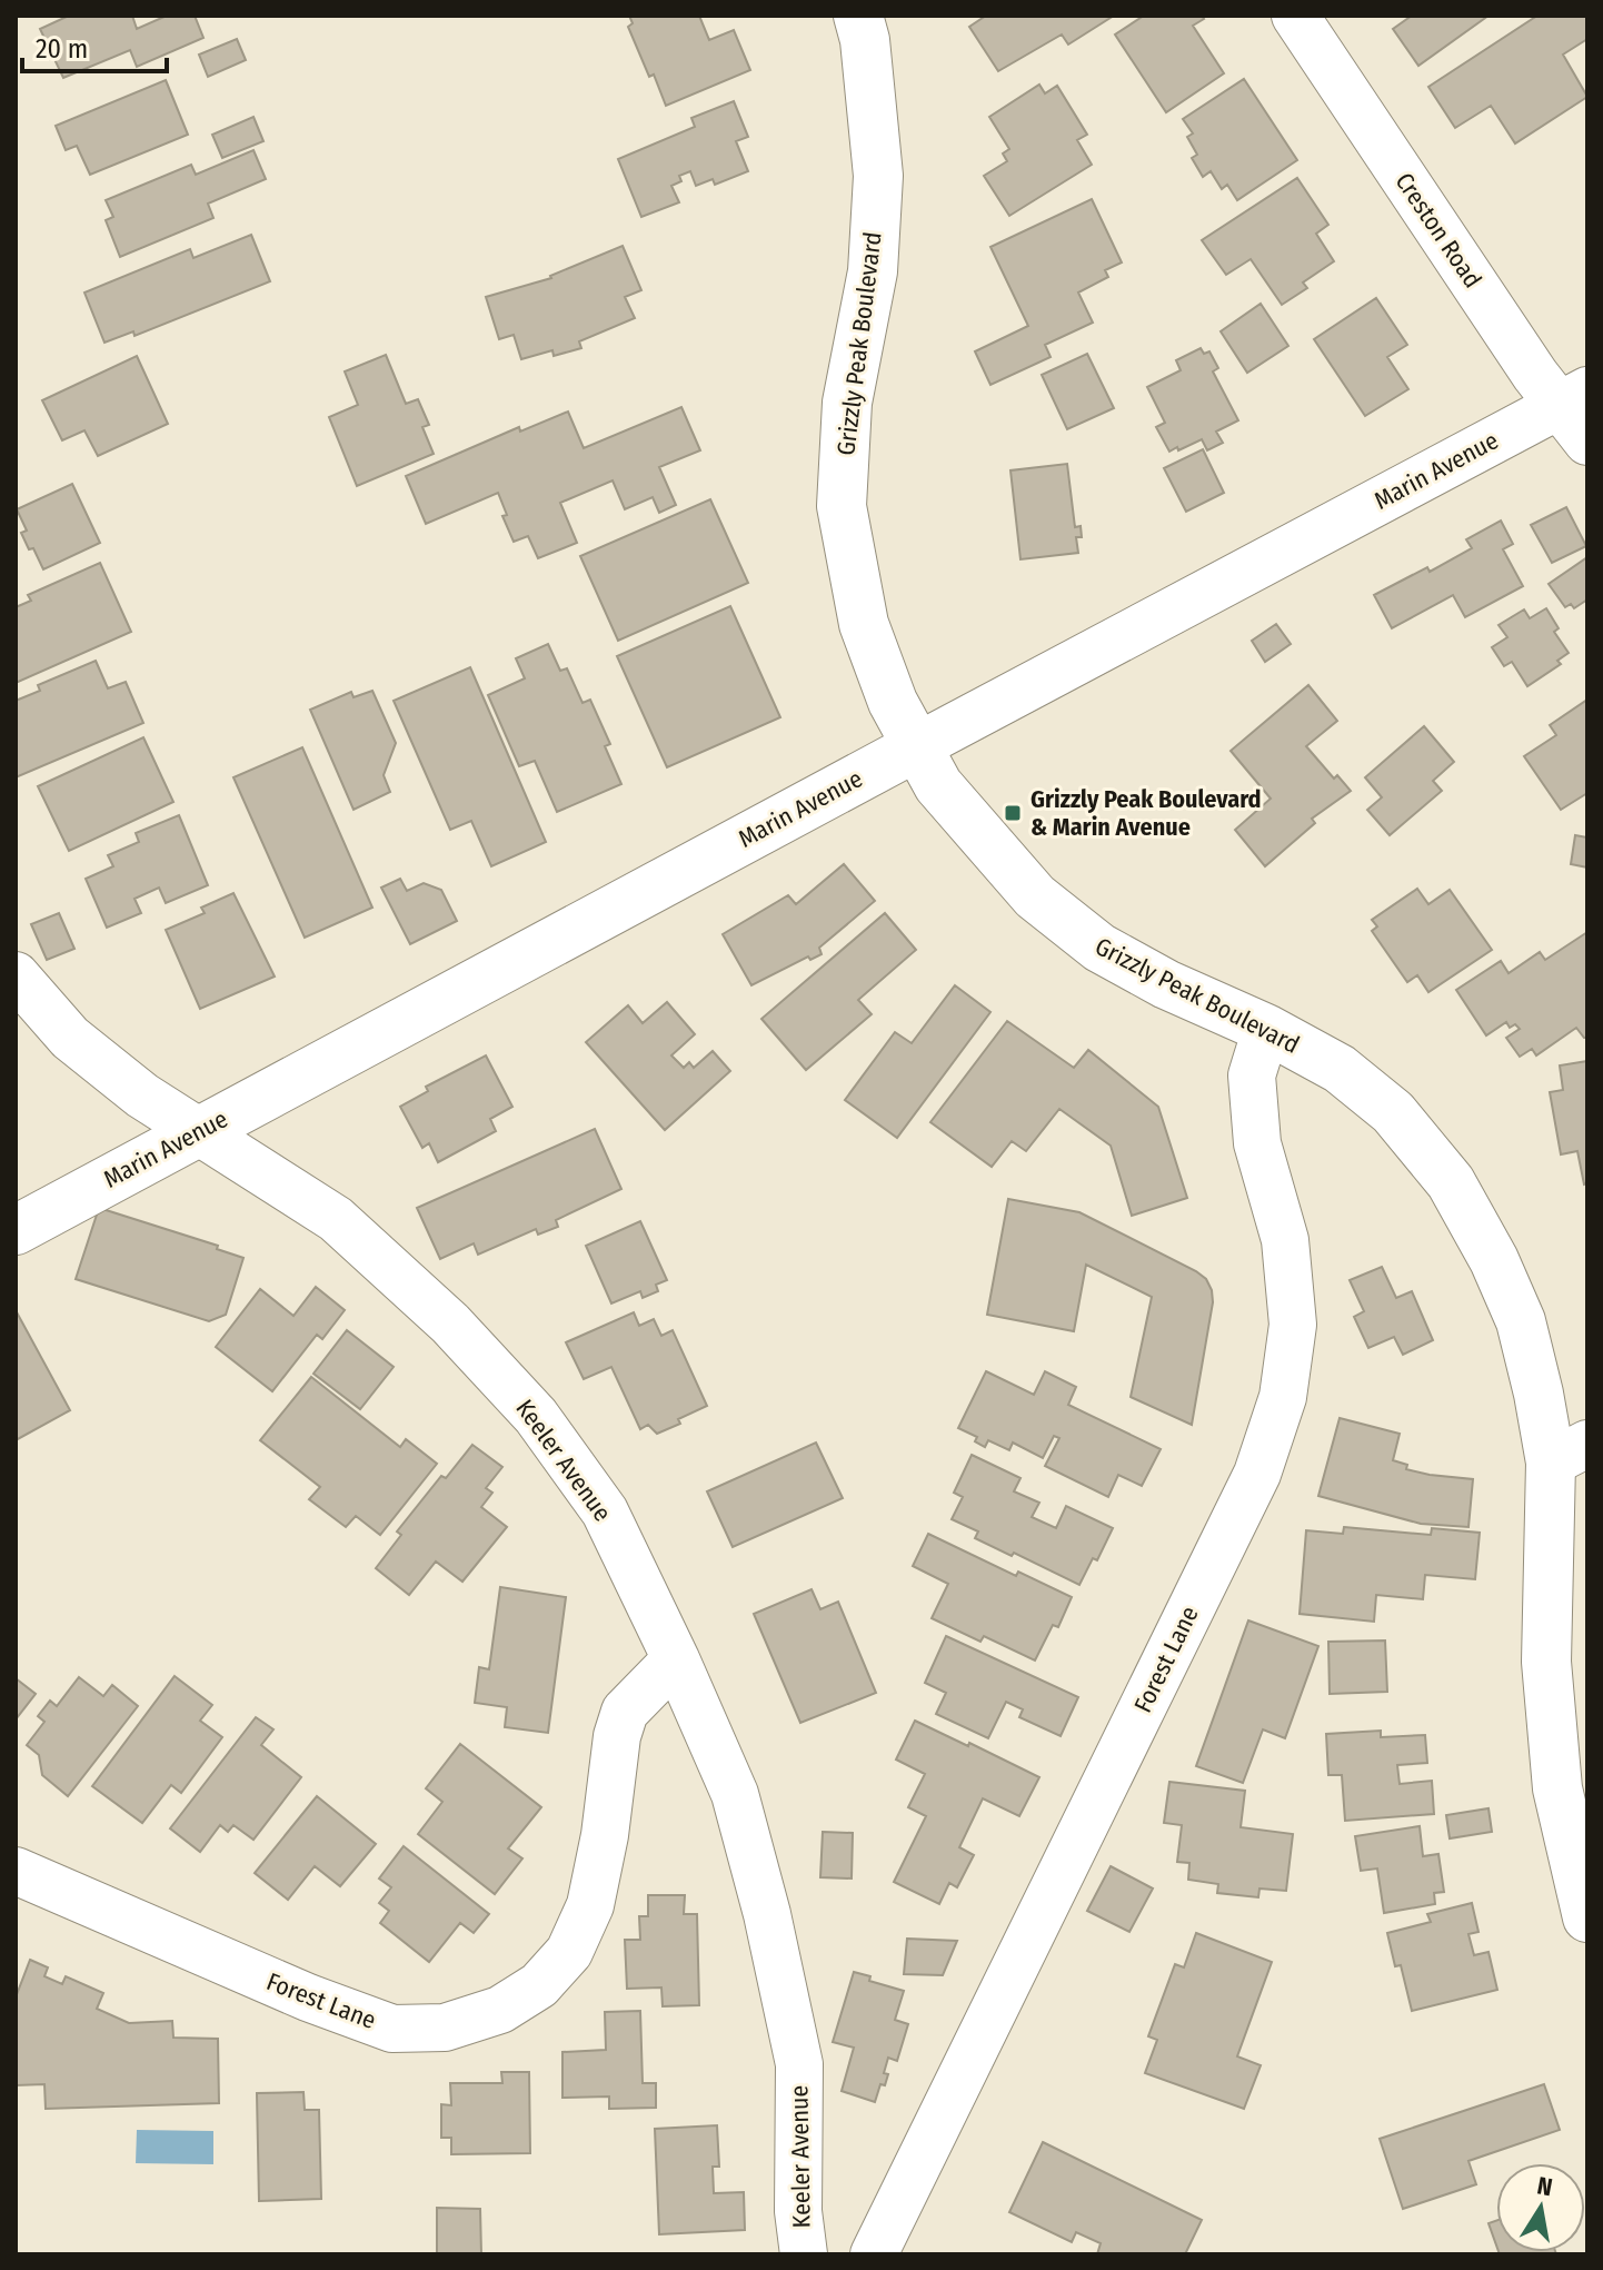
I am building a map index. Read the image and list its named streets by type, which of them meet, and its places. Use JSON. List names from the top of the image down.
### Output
{
  "streets": {
    "street": [
      "Creston Road",
      "Grizzly Peak Boulevard",
      "Marin Avenue",
      "Keeler Avenue",
      "Forest Lane"
    ]
  },
  "crossings": [
    ["Creston Road", "Marin Avenue"],
    ["Grizzly Peak Boulevard", "Marin Avenue"],
    ["Grizzly Peak Boulevard", "Forest Lane"],
    ["Marin Avenue", "Keeler Avenue"],
    ["Keeler Avenue", "Forest Lane"]
  ],
  "places": {
    "transit": ["Grizzly Peak Boulevard & Marin Avenue"]
  },
  "scale_bar": "20 m",
  "north": "top"
}
